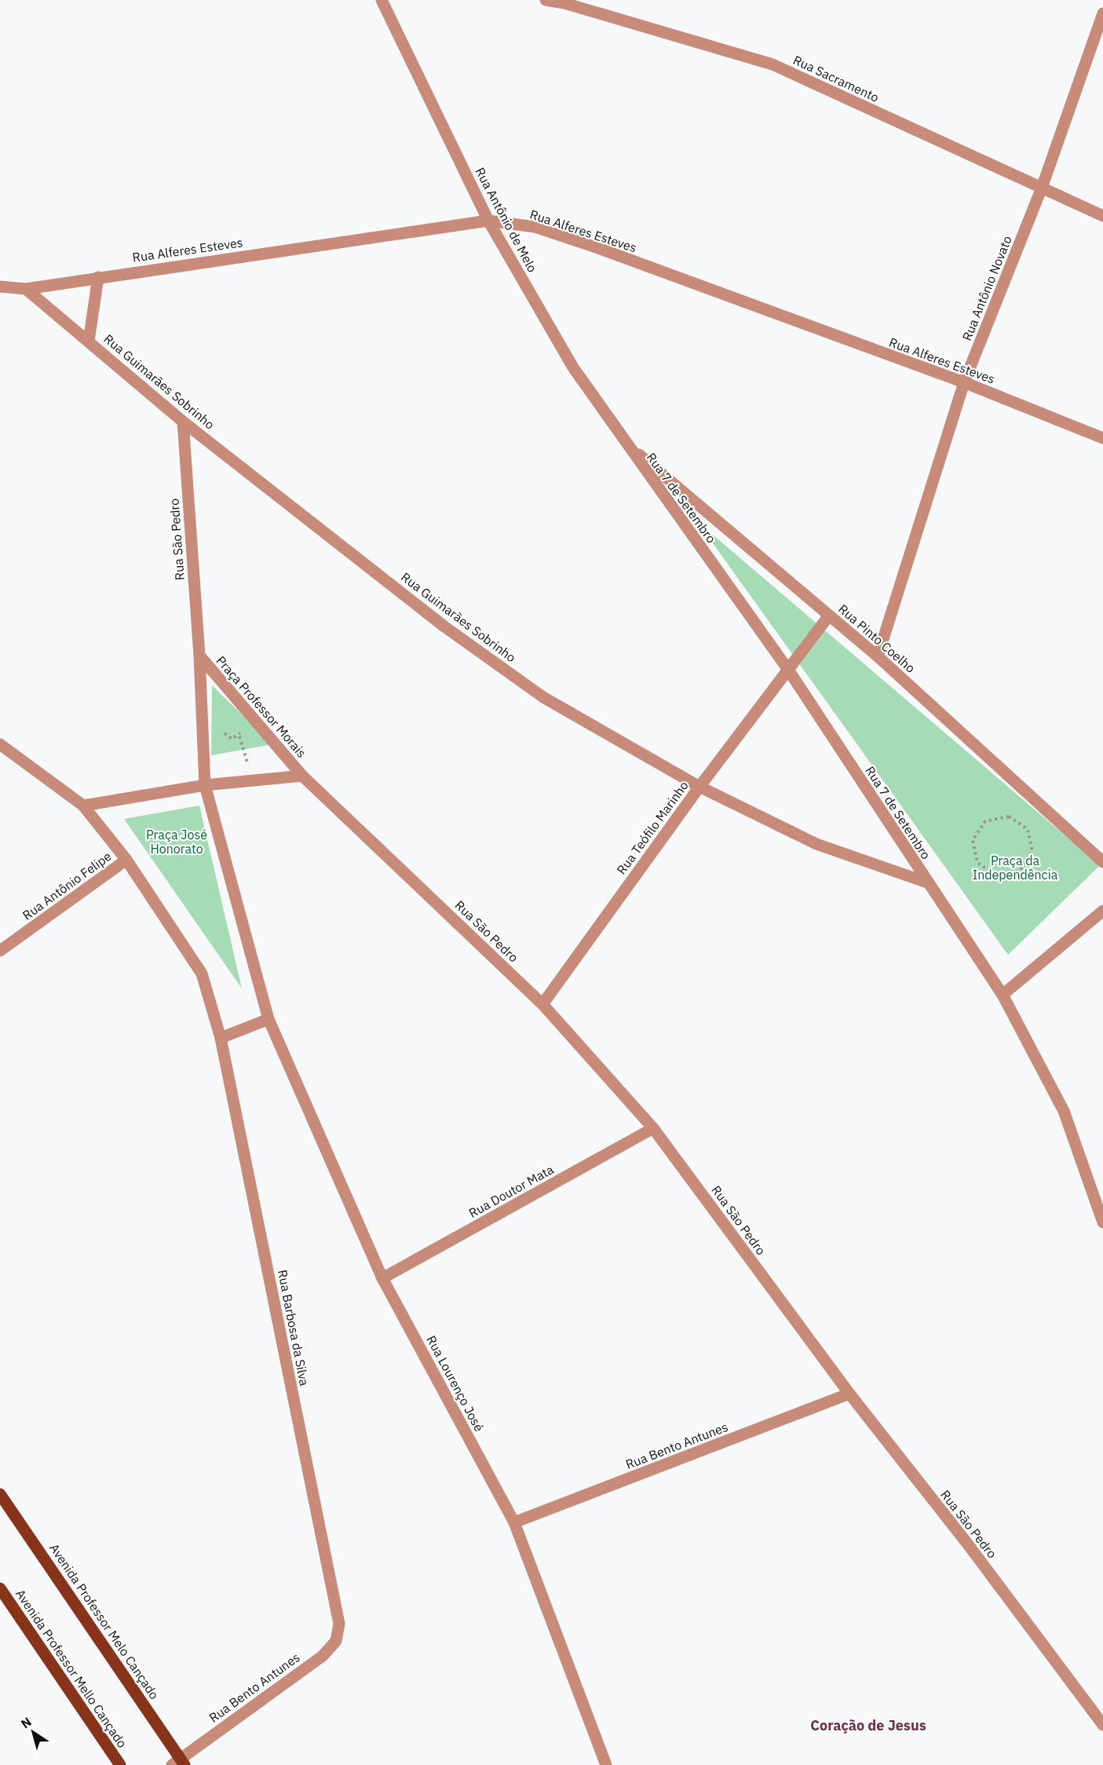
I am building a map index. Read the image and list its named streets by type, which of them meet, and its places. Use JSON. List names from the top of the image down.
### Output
{
  "streets": {
    "main road": ["Avenida Professor Melo Cançado", "Avenida Professor Mello Cançado"],
    "street": [
      "Rua Sacramento",
      "Rua Antônio de Melo",
      "Rua Alferes Esteves",
      "Rua Antônio Novato",
      "Rua Guimarães Sobrinho",
      "Rua 7 de Setembro",
      "Rua São Pedro",
      "Rua Pinto Coelho",
      "Praça Professor Morais",
      "Rua Teófilo Marinho",
      "Rua Antônio Felipe",
      "Rua Doutor Mata",
      "Rua Barbosa da Silva",
      "Rua Lourenço José",
      "Rua Bento Antunes"
    ]
  },
  "crossings": [
    ["Rua Sacramento", "Rua Antônio Novato"],
    ["Rua Antônio de Melo", "Rua Alferes Esteves"],
    ["Rua Antônio de Melo", "Rua 7 de Setembro"],
    ["Rua Antônio de Melo", "Rua Pinto Coelho"],
    ["Rua Alferes Esteves", "Rua Antônio Novato"],
    ["Rua Alferes Esteves", "Rua Guimarães Sobrinho"],
    ["Rua Antônio Novato", "Rua Pinto Coelho"],
    ["Rua Guimarães Sobrinho", "Rua 7 de Setembro"],
    ["Rua Guimarães Sobrinho", "Rua São Pedro"],
    ["Rua Guimarães Sobrinho", "Rua Teófilo Marinho"],
    ["Rua 7 de Setembro", "Rua Pinto Coelho"],
    ["Rua 7 de Setembro", "Rua Teófilo Marinho"],
    ["Rua São Pedro", "Praça Professor Morais"],
    ["Rua São Pedro", "Rua Teófilo Marinho"],
    ["Rua São Pedro", "Rua Doutor Mata"],
    ["Rua São Pedro", "Rua Bento Antunes"],
    ["Rua Pinto Coelho", "Rua Teófilo Marinho"],
    ["Rua Doutor Mata", "Rua Lourenço José"],
    ["Rua Barbosa da Silva", "Rua Bento Antunes"],
    ["Rua Lourenço José", "Rua Bento Antunes"],
    ["Rua Bento Antunes", "Avenida Professor Melo Cançado"]
  ],
  "districts": ["Coração de Jesus"],
  "parks": ["Praça José Honorato", "Praça da Independência"],
  "north": "top left"
}
